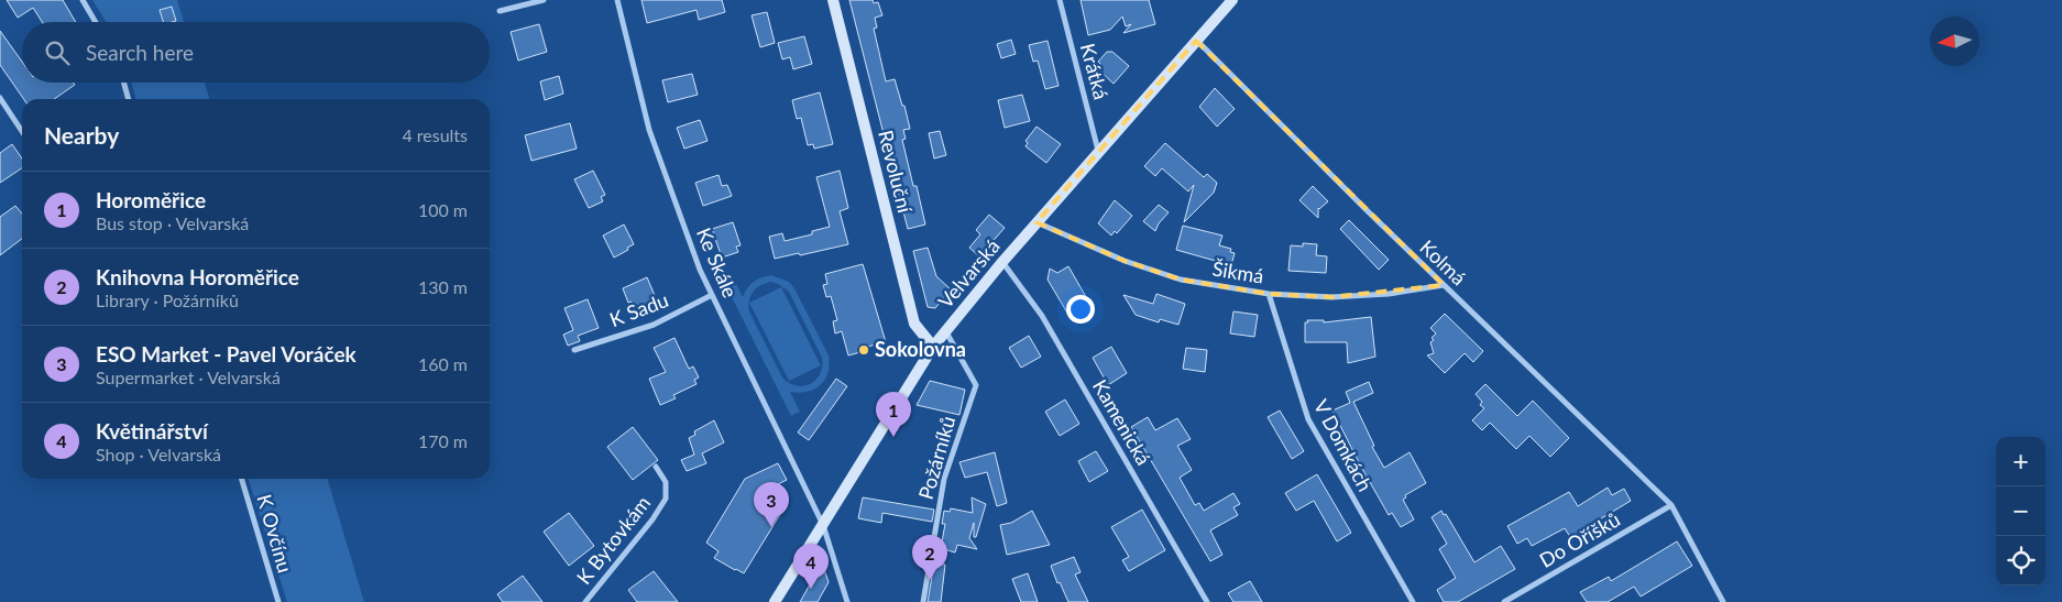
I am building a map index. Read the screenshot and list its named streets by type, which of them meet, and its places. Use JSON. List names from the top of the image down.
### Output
{
  "streets": {
    "main road": ["Revoluční", "Velvarská"],
    "street": [
      "Krátká",
      "Ke Skále",
      "Kolmá",
      "Šikmá",
      "K Sadu",
      "Kamenická",
      "V Domkách",
      "Požárníků",
      "K Ovčínu",
      "K Bytovkám",
      "Do Oříšků"
    ]
  },
  "crossings": [
    ["Krátká", "Velvarská"],
    ["Revoluční", "Velvarská"],
    ["Ke Skále", "Velvarská"],
    ["Ke Skále", "K Sadu"],
    ["Kolmá", "Šikmá"],
    ["Kolmá", "Velvarská"],
    ["Kolmá", "Do Oříšků"],
    ["Šikmá", "Velvarská"],
    ["Šikmá", "V Domkách"],
    ["Velvarská", "Kamenická"],
    ["Velvarská", "Požárníků"]
  ],
  "places": ["Sokolovna"],
  "north": "left",
  "page": {
    "search": "Search here",
    "heading": ["Nearby", "4 results"],
    "list": [
      {
        "mark": "1",
        "name": "Horoměřice",
        "note": "Bus stop · Velvarská",
        "value": "100 m"
      },
      {
        "mark": "2",
        "name": "Knihovna Horoměřice",
        "note": "Library · Požárníků",
        "value": "130 m"
      },
      {
        "mark": "3",
        "name": "ESO Market - Pavel Voráček",
        "note": "Supermarket · Velvarská",
        "value": "160 m"
      },
      {
        "mark": "4",
        "name": "Květinářství",
        "note": "Shop · Velvarská",
        "value": "170 m"
      }
    ],
    "pins": [
      "1",
      "3",
      "2",
      "4"
    ],
    "map_buttons": ["+", "−"]
  }
}
